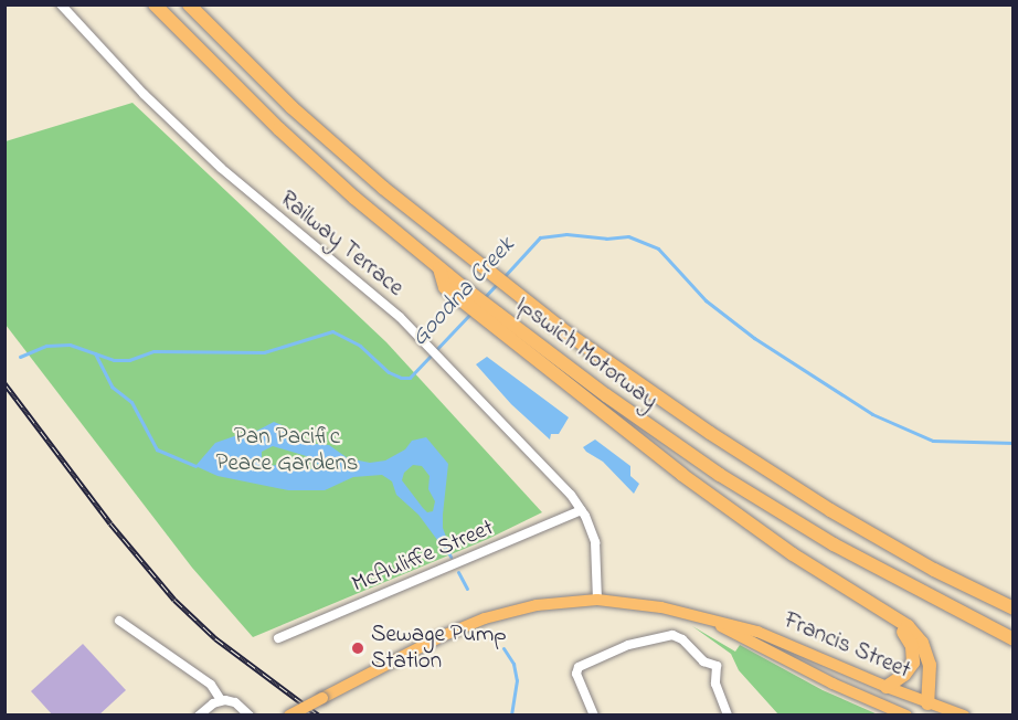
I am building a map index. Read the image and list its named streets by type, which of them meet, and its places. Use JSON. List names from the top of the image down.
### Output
{
  "streets": {
    "highway": ["Ipswich Motorway"],
    "main road": ["Francis Street"],
    "street": ["Railway Terrace", "McAuliffe Street"]
  },
  "crossings": [
    ["Railway Terrace", "McAuliffe Street"],
    ["Railway Terrace", "Francis Street"]
  ],
  "water": ["Goodna Creek"],
  "parks": ["Pan Pacific Peace Gardens"],
  "places": ["Sewage Pump Station"]
}
